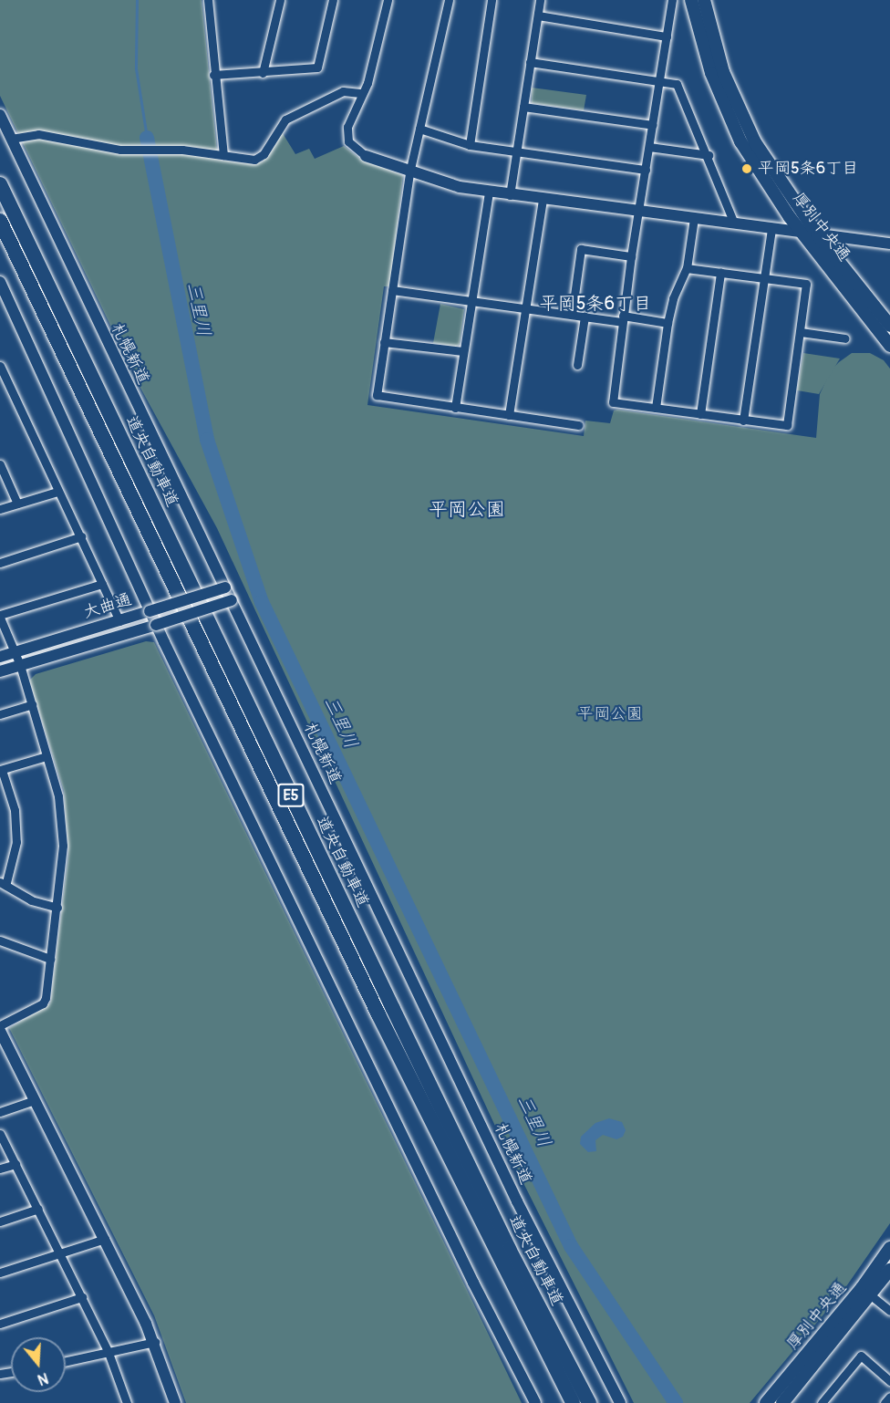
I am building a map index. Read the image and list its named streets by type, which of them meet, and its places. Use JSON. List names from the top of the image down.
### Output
{
  "streets": {
    "highway": ["道央自動車道", "E5"],
    "main road": ["厚別中央通"],
    "street": ["札幌新道", "大曲通"]
  },
  "crossings": [
    ["札幌新道", "大曲通"]
  ],
  "districts": ["平岡5条6丁目", "平岡公園"],
  "water": ["三里川"],
  "parks": ["平岡公園"],
  "places": ["平岡5条6丁目"],
  "north": "bottom"
}
